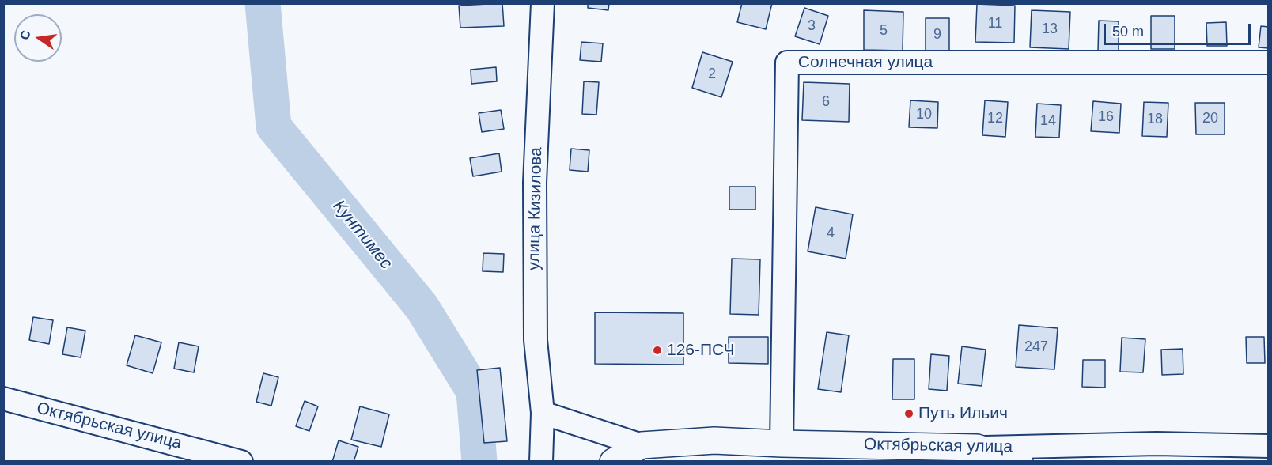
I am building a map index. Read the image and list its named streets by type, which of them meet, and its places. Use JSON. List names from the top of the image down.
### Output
{
  "streets": {
    "main road": ["Октябрьская улица"],
    "street": ["Солнечная улица", "улица Кизилова"]
  },
  "crossings": [
    ["Солнечная улица", "Октябрьская улица"]
  ],
  "water": ["Кунтимес"],
  "places": ["126-ПСЧ", "Путь Ильич"],
  "house_numbers": [
    "11",
    "3",
    "13",
    "5",
    "9",
    "2",
    "6",
    "10",
    "16",
    "12",
    "20",
    "18",
    "14",
    "4",
    "247"
  ],
  "scale_bar": "50 m",
  "north": "left"
}
